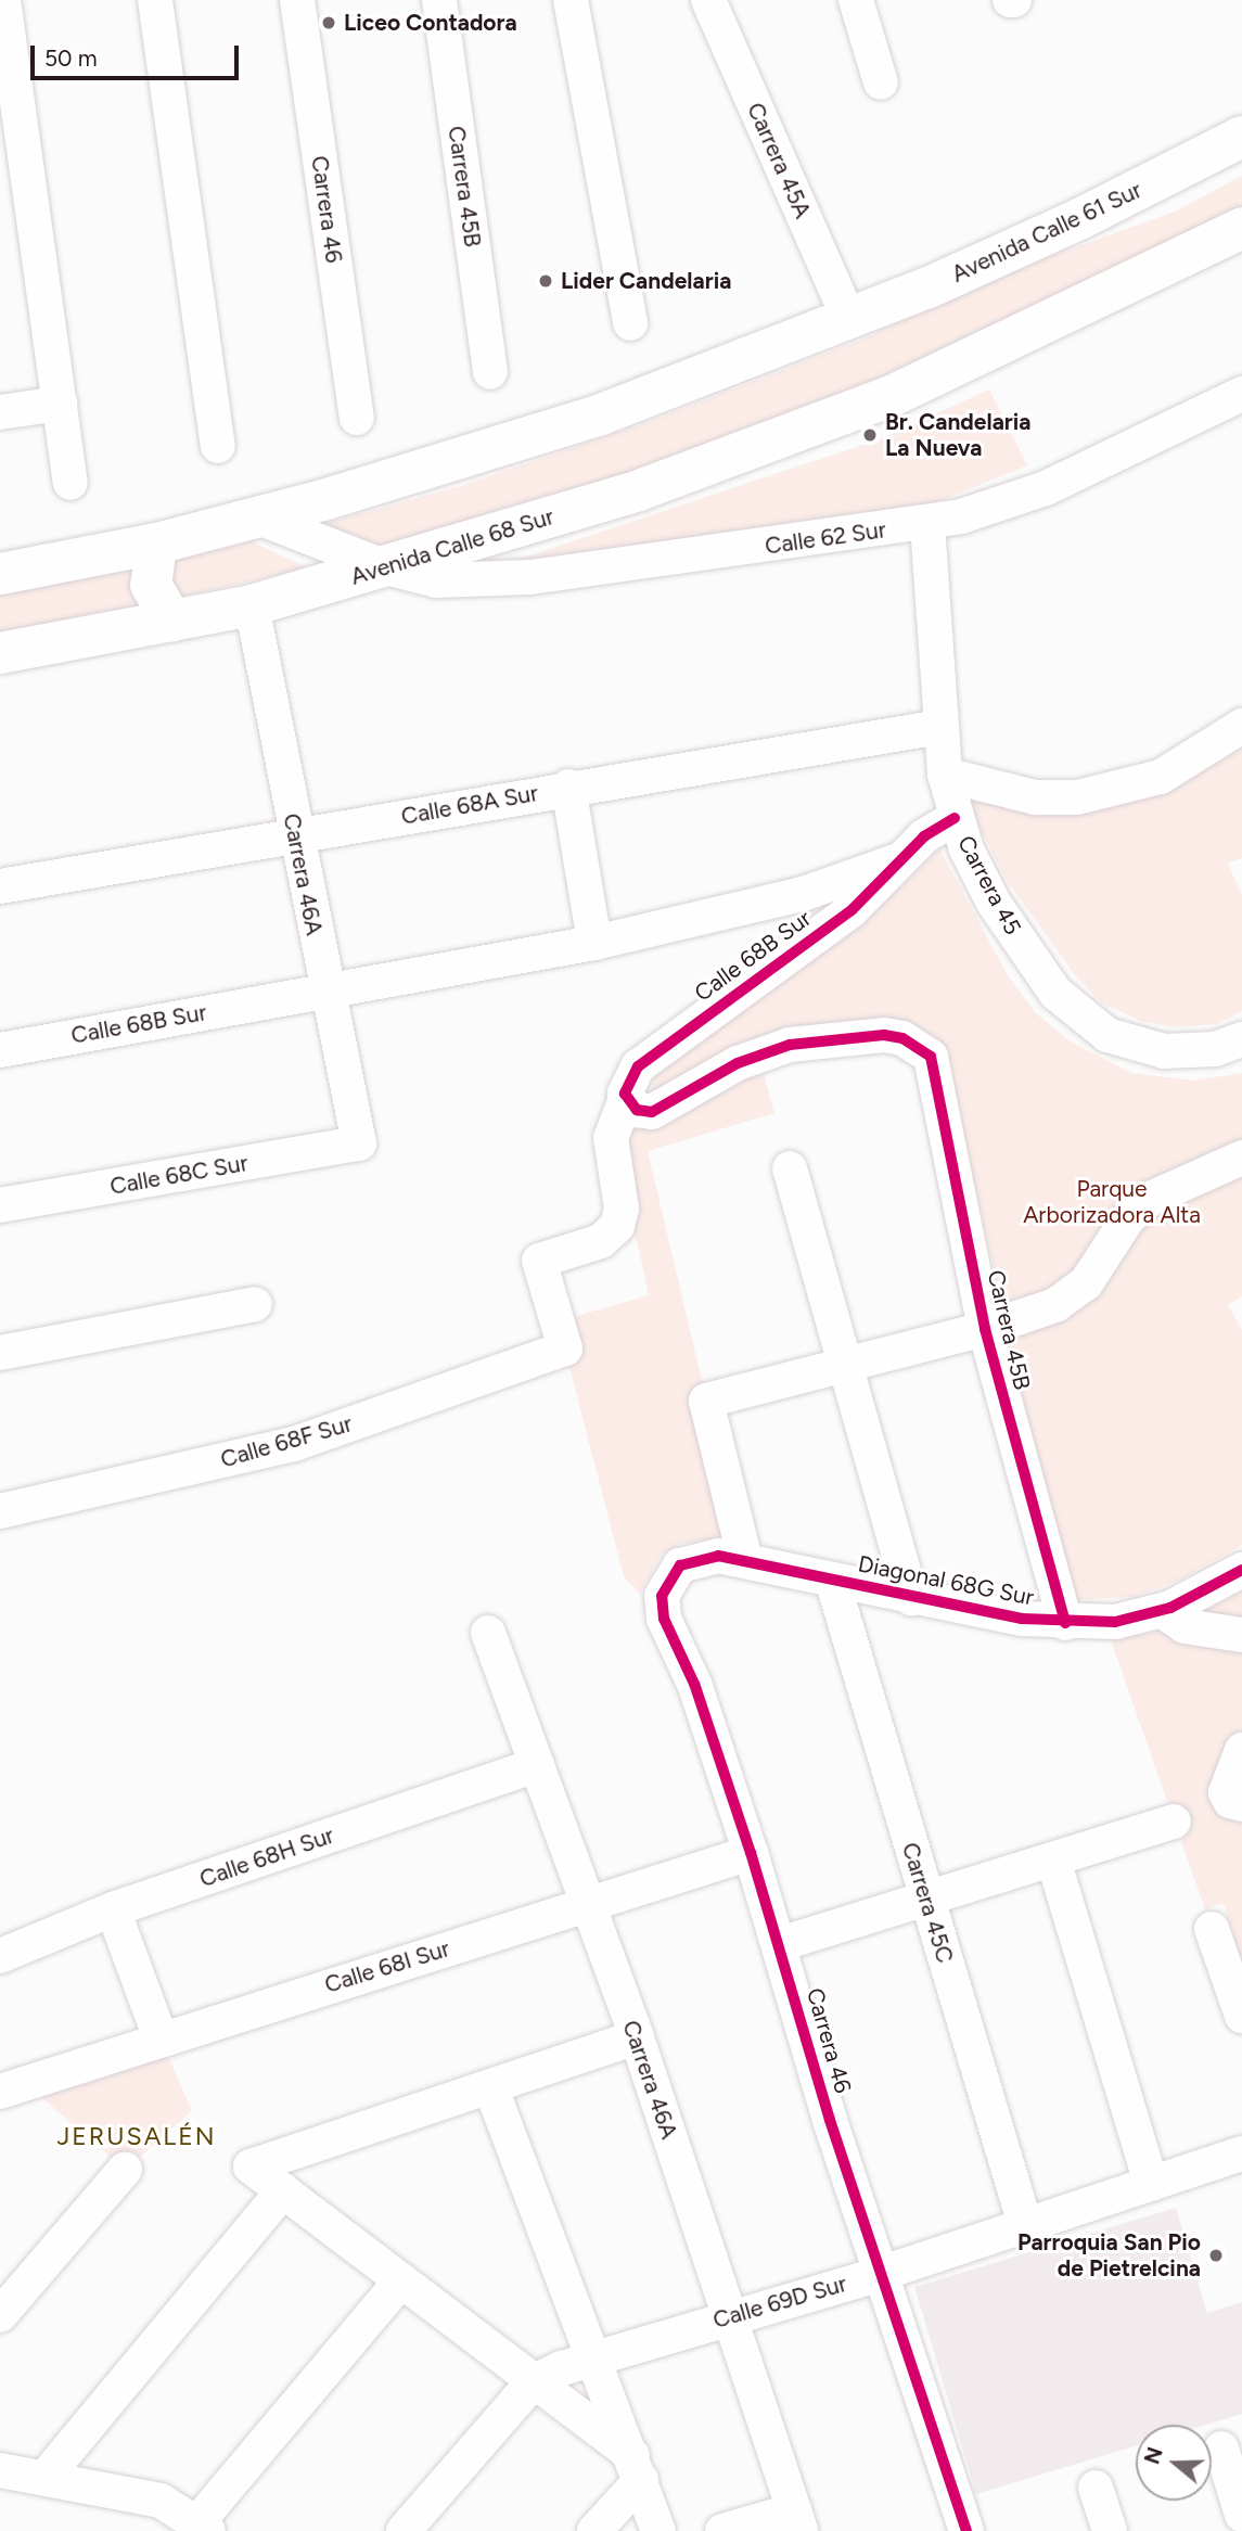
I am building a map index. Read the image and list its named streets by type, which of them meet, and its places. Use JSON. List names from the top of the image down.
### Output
{
  "streets": {
    "main road": ["Avenida Calle 61 Sur", "Avenida Calle 68 Sur"],
    "street": [
      "Carrera 45A",
      "Carrera 45B",
      "Carrera 46",
      "Calle 62 Sur",
      "Calle 68A Sur",
      "Carrera 46A",
      "Carrera 45",
      "Calle 68B Sur",
      "Calle 68C Sur",
      "Calle 68F Sur",
      "Diagonal 68G Sur",
      "Calle 68H Sur",
      "Carrera 45C",
      "Calle 68I Sur",
      "Calle 69D Sur"
    ]
  },
  "crossings": [
    ["Carrera 45A", "Avenida Calle 61 Sur"],
    ["Carrera 45B", "Calle 68B Sur"],
    ["Carrera 45B", "Diagonal 68G Sur"],
    ["Carrera 46", "Diagonal 68G Sur"],
    ["Carrera 46", "Calle 68I Sur"],
    ["Carrera 46", "Calle 69D Sur"],
    ["Calle 62 Sur", "Avenida Calle 68 Sur"],
    ["Calle 62 Sur", "Carrera 45"],
    ["Avenida Calle 68 Sur", "Carrera 46A"],
    ["Calle 68A Sur", "Carrera 46A"],
    ["Calle 68A Sur", "Carrera 45"],
    ["Carrera 46A", "Calle 68B Sur"],
    ["Carrera 46A", "Calle 68C Sur"],
    ["Carrera 46A", "Calle 68H Sur"],
    ["Carrera 46A", "Calle 68I Sur"],
    ["Carrera 46A", "Calle 69D Sur"],
    ["Carrera 45", "Calle 68B Sur"],
    ["Calle 68B Sur", "Calle 68F Sur"],
    ["Diagonal 68G Sur", "Carrera 45C"],
    ["Carrera 45C", "Calle 69D Sur"]
  ],
  "districts": ["JERUSALÉN"],
  "parks": ["Parque Arborizadora Alta"],
  "places": [
    "Liceo Contadora",
    "Lider Candelaria",
    "Br. Candelaria La Nueva",
    "Parroquia San Pio de Pietrelcina"
  ],
  "scale_bar": "50 m",
  "north": "left"
}
